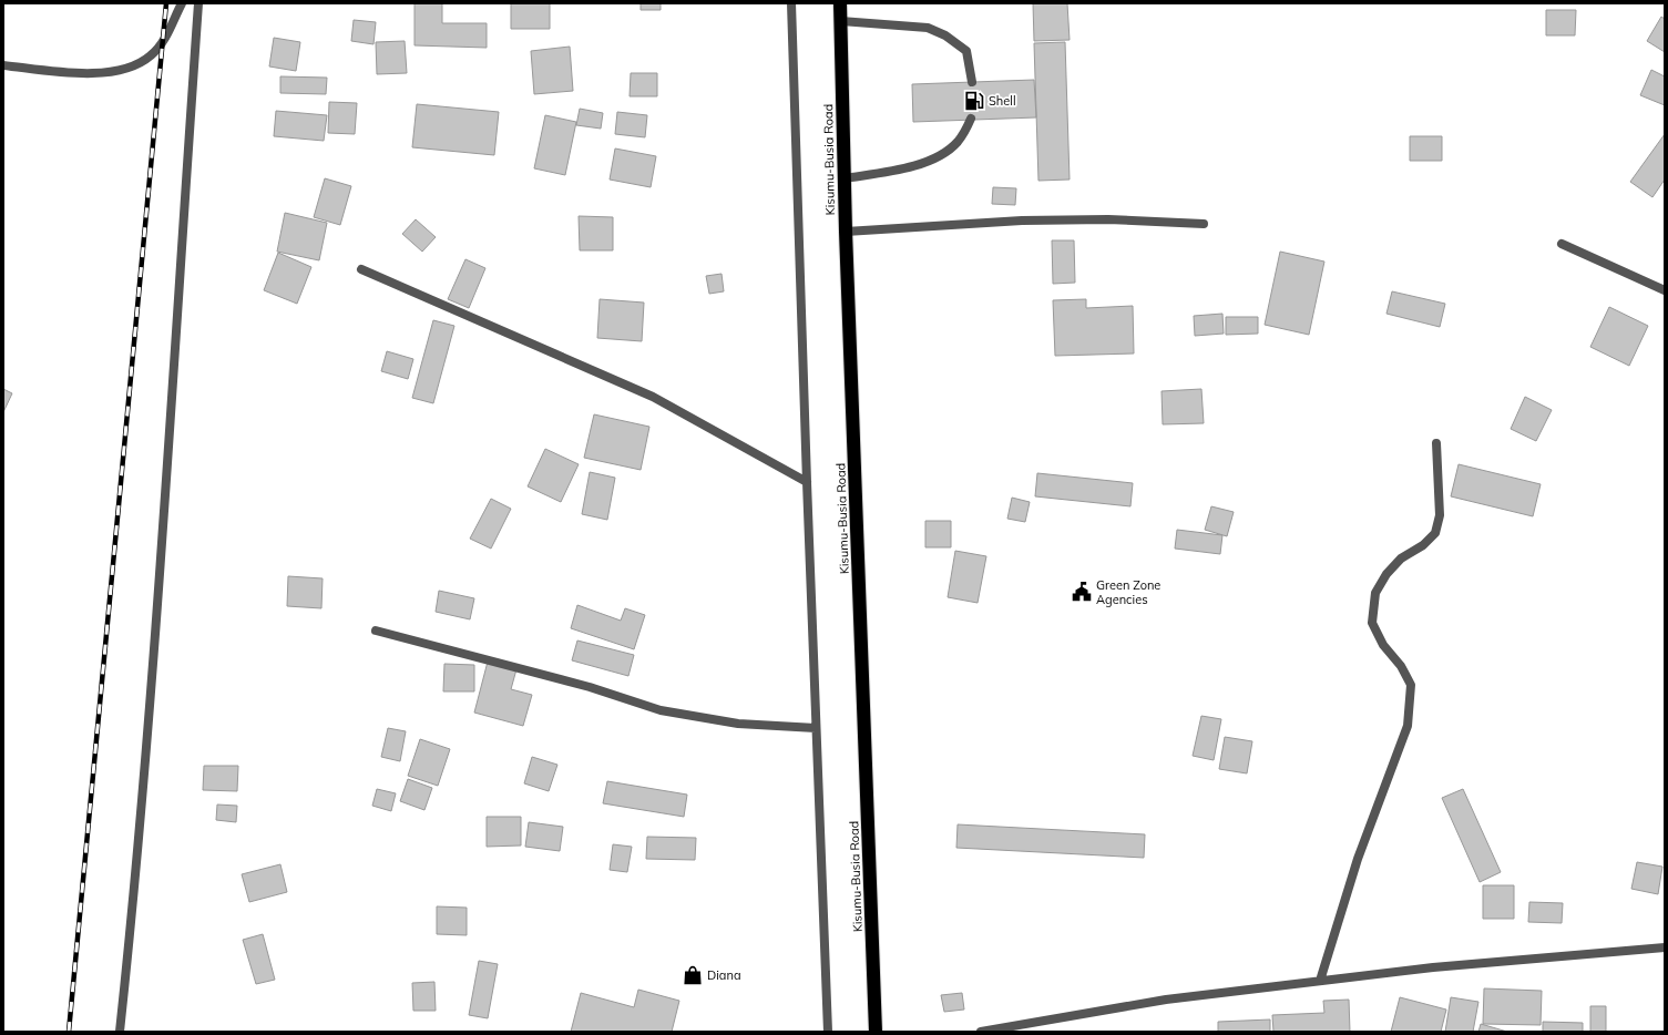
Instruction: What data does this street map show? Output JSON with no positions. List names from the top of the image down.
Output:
{
  "streets": {
    "highway": ["Kisumu-Busia Road"]
  },
  "places": {
    "fuel station": ["Shell"],
    "public building": ["Green Zone Agencies"],
    "shop": ["Diana"]
  }
}
